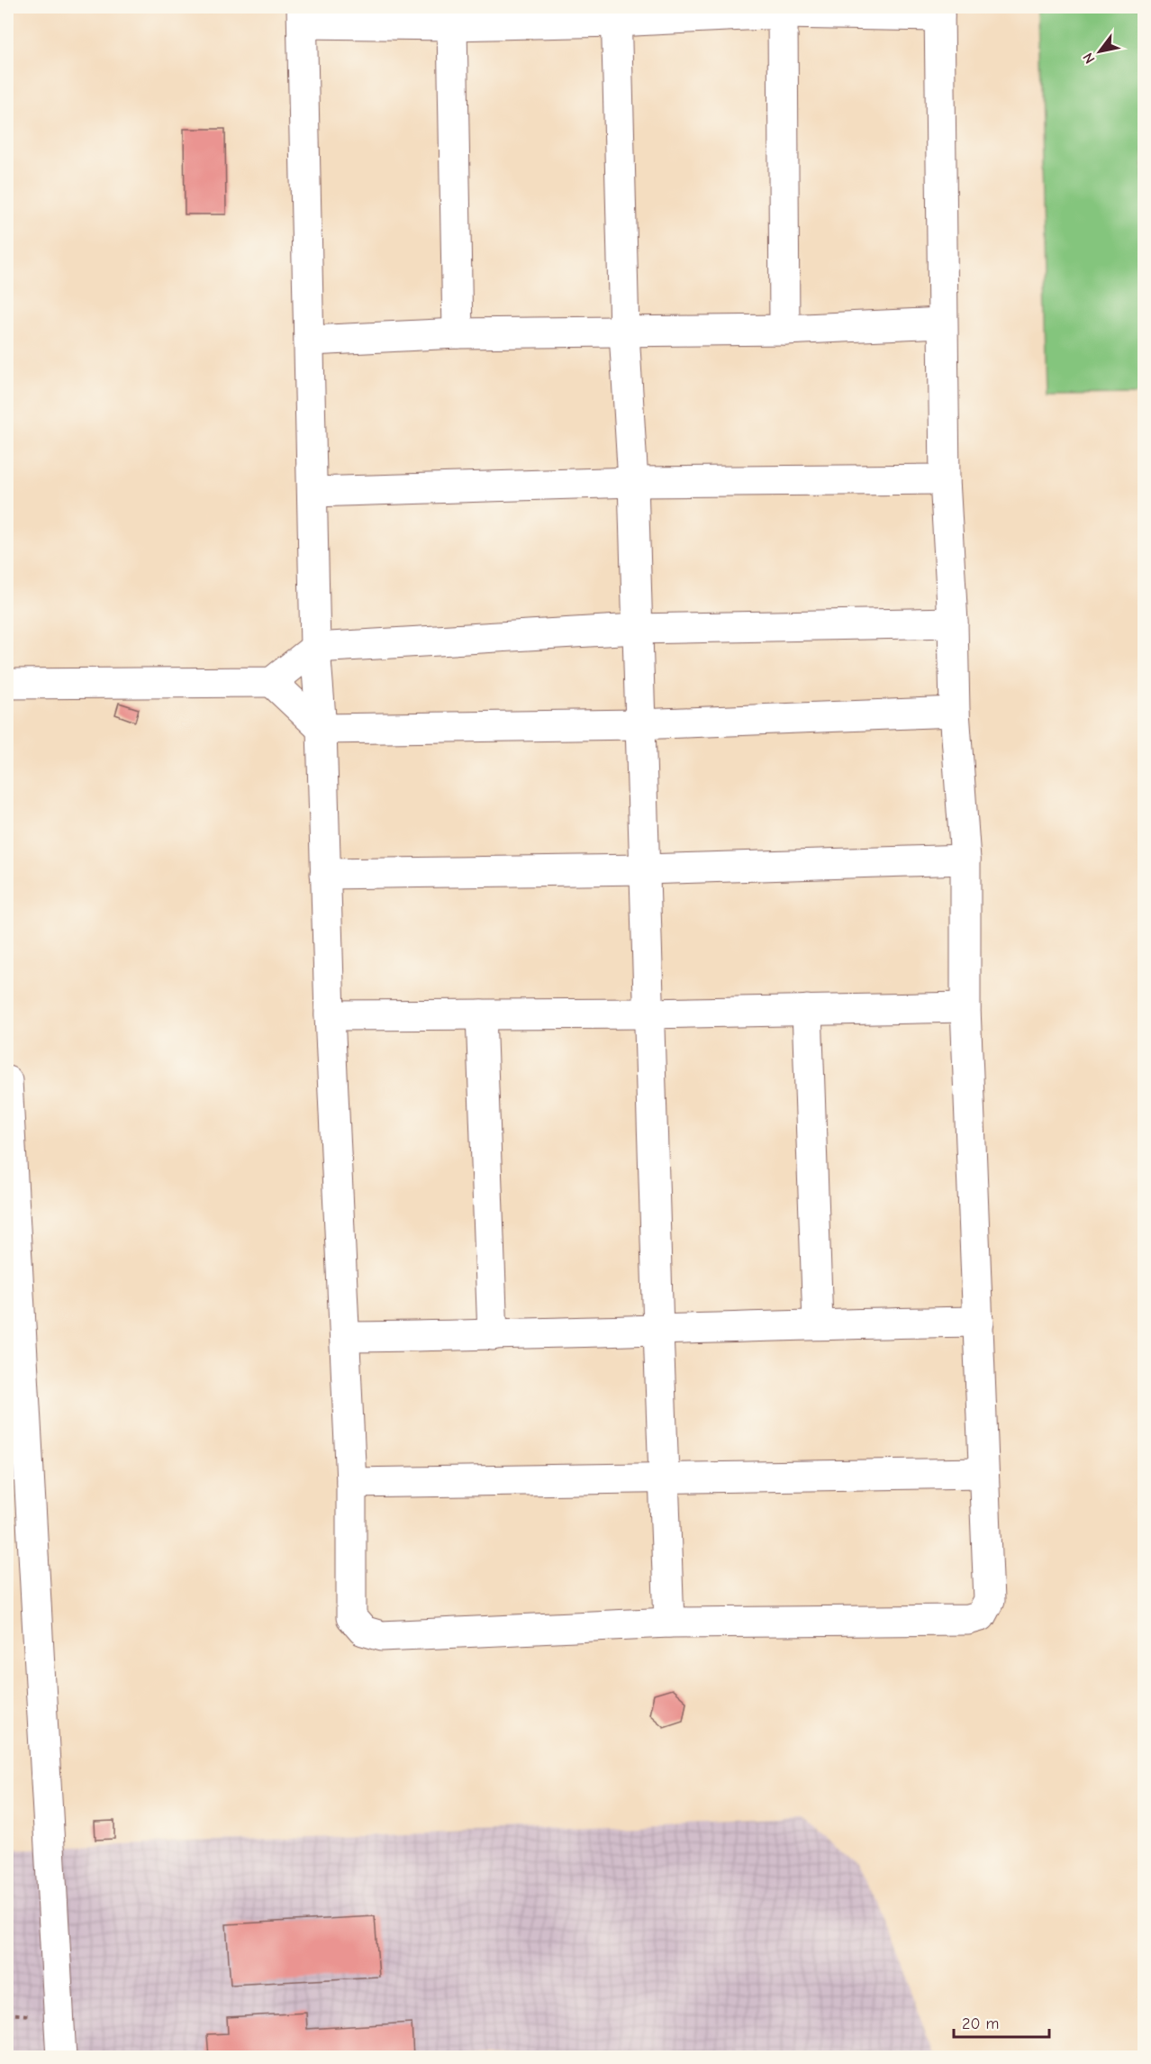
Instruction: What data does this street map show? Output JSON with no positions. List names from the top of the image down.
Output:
{
  "scale_bar": "20 m",
  "north": "bottom left"
}
